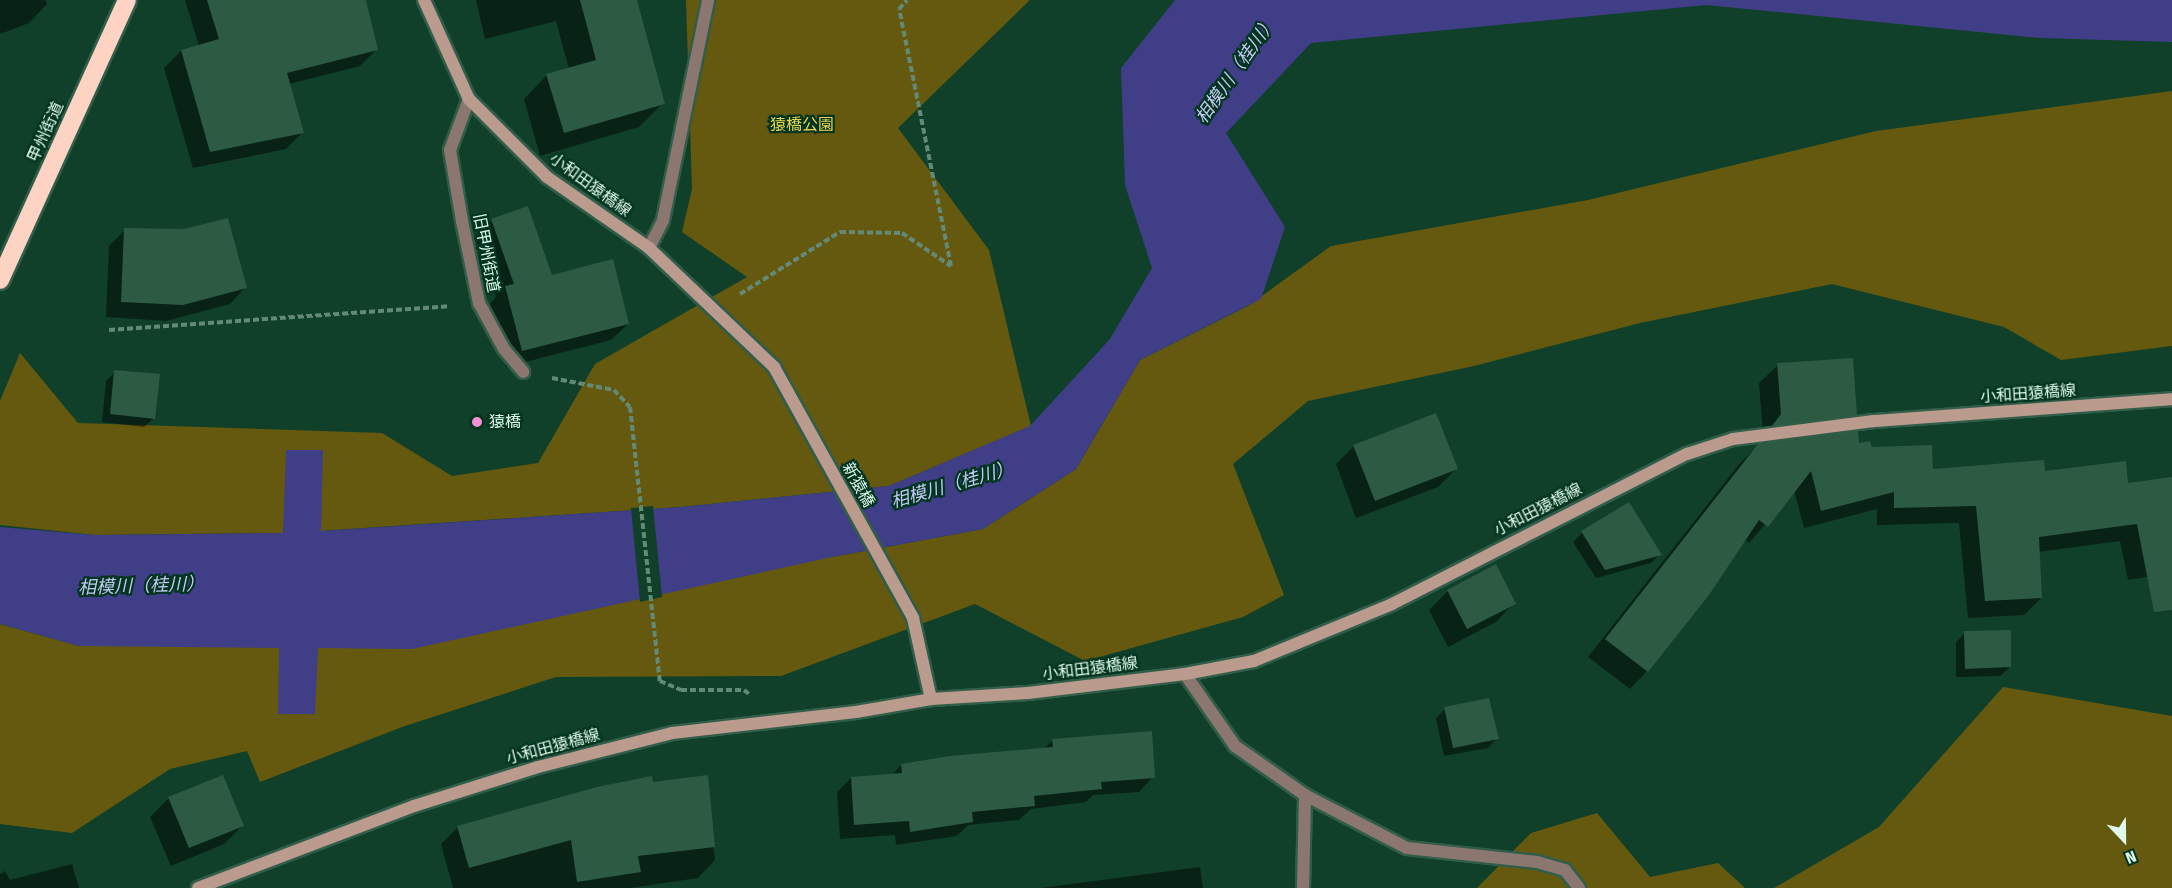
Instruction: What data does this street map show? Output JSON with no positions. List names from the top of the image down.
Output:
{
  "streets": {
    "highway": ["甲州街道"],
    "main road": ["小和田猿橋線", "新猿橋"],
    "street": ["旧甲州街道"]
  },
  "crossings": [
    ["小和田猿橋線", "旧甲州街道"],
    ["小和田猿橋線", "新猿橋"]
  ],
  "water": ["相模川（桂川）"],
  "parks": ["猿橋公園"],
  "places": ["猿橋"],
  "north": "bottom"
}
